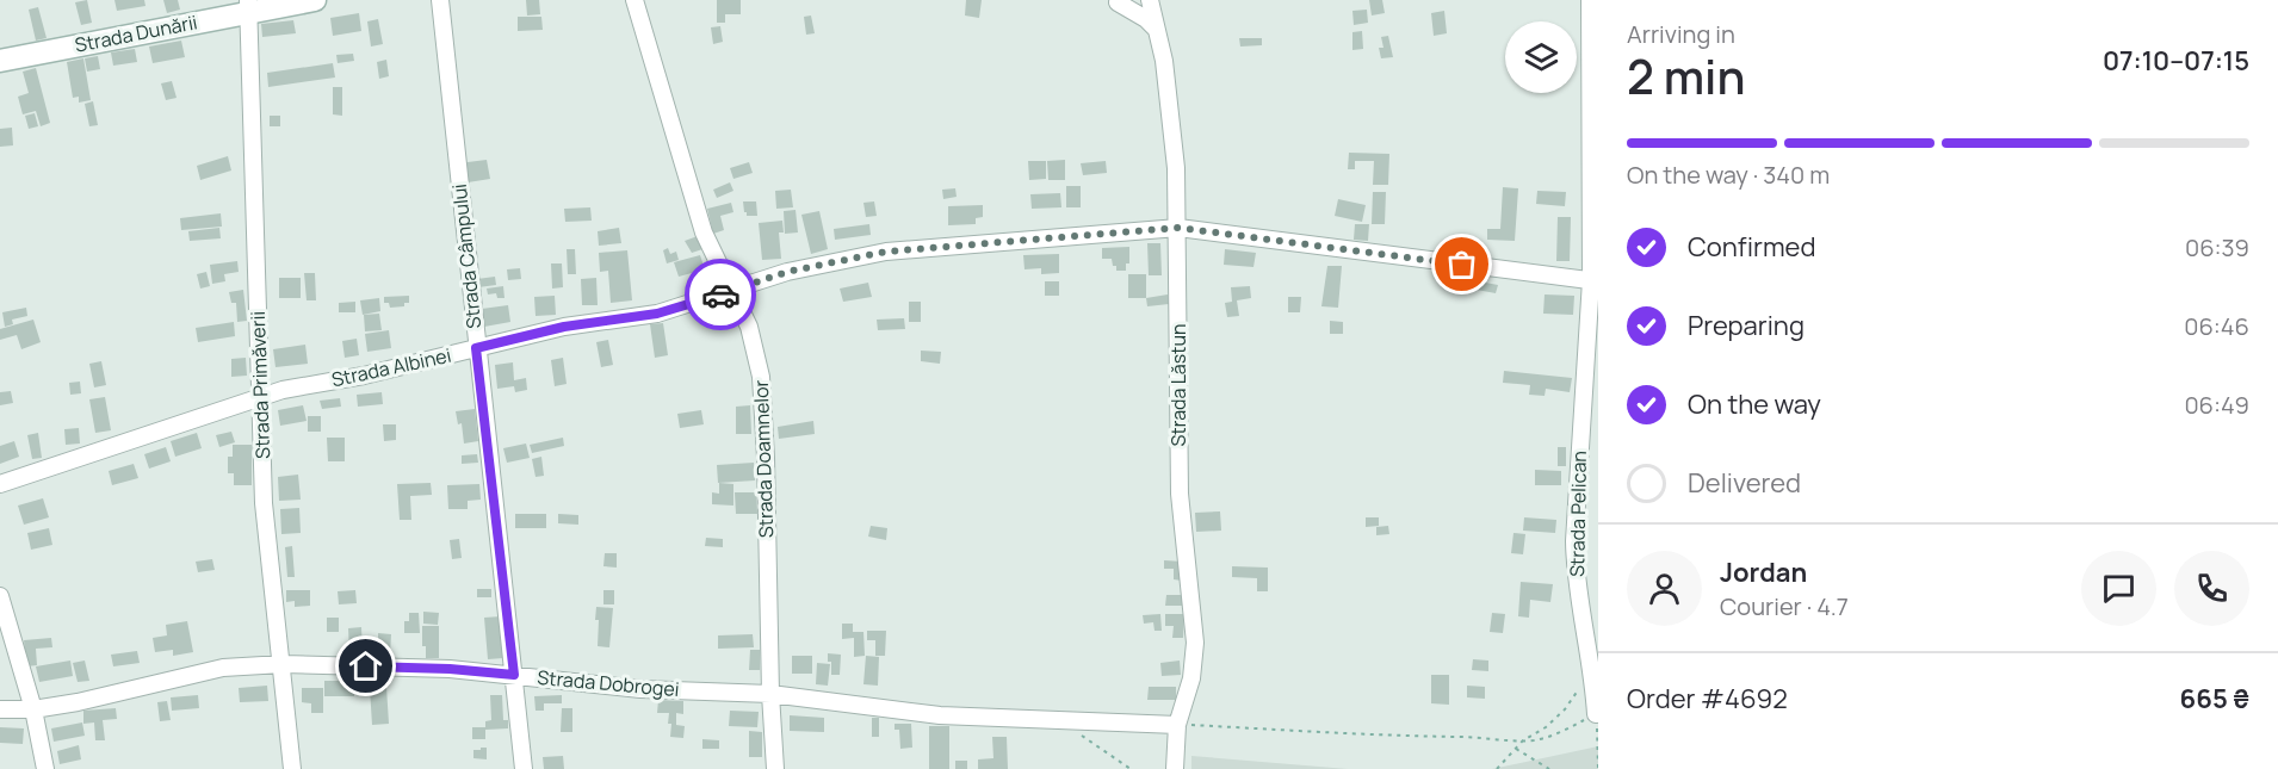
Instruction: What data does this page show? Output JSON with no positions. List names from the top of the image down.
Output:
{
  "streets": {
    "main road": ["Strada Dunării"],
    "street": [
      "Strada Câmpului",
      "Strada Albinei",
      "Strada Primăverii",
      "Strada Lăstun",
      "Strada Doamnelor",
      "Strada Pelican",
      "Strada Dobrogei"
    ]
  },
  "crossings": [
    ["Strada Dunării", "Strada Primăverii"],
    ["Strada Câmpului", "Strada Albinei"],
    ["Strada Câmpului", "Strada Dobrogei"],
    ["Strada Albinei", "Strada Primăverii"],
    ["Strada Albinei", "Strada Lăstun"],
    ["Strada Albinei", "Strada Doamnelor"],
    ["Strada Albinei", "Strada Pelican"],
    ["Strada Primăverii", "Strada Dobrogei"],
    ["Strada Lăstun", "Strada Dobrogei"],
    ["Strada Doamnelor", "Strada Dobrogei"]
  ],
  "page": {
    "heading": ["2 min", "Arriving in", "07:10–07:15"],
    "panel": [
      "Jordan",
      "Courier · 4.7",
      "Order #4692",
      "665 ₴"
    ],
    "bar": "On the way · 340 m",
    "list": [
      ["Confirmed", "06:39"],
      ["Preparing", "06:46"],
      ["On the way", "06:49"],
      "Delivered"
    ]
  }
}
